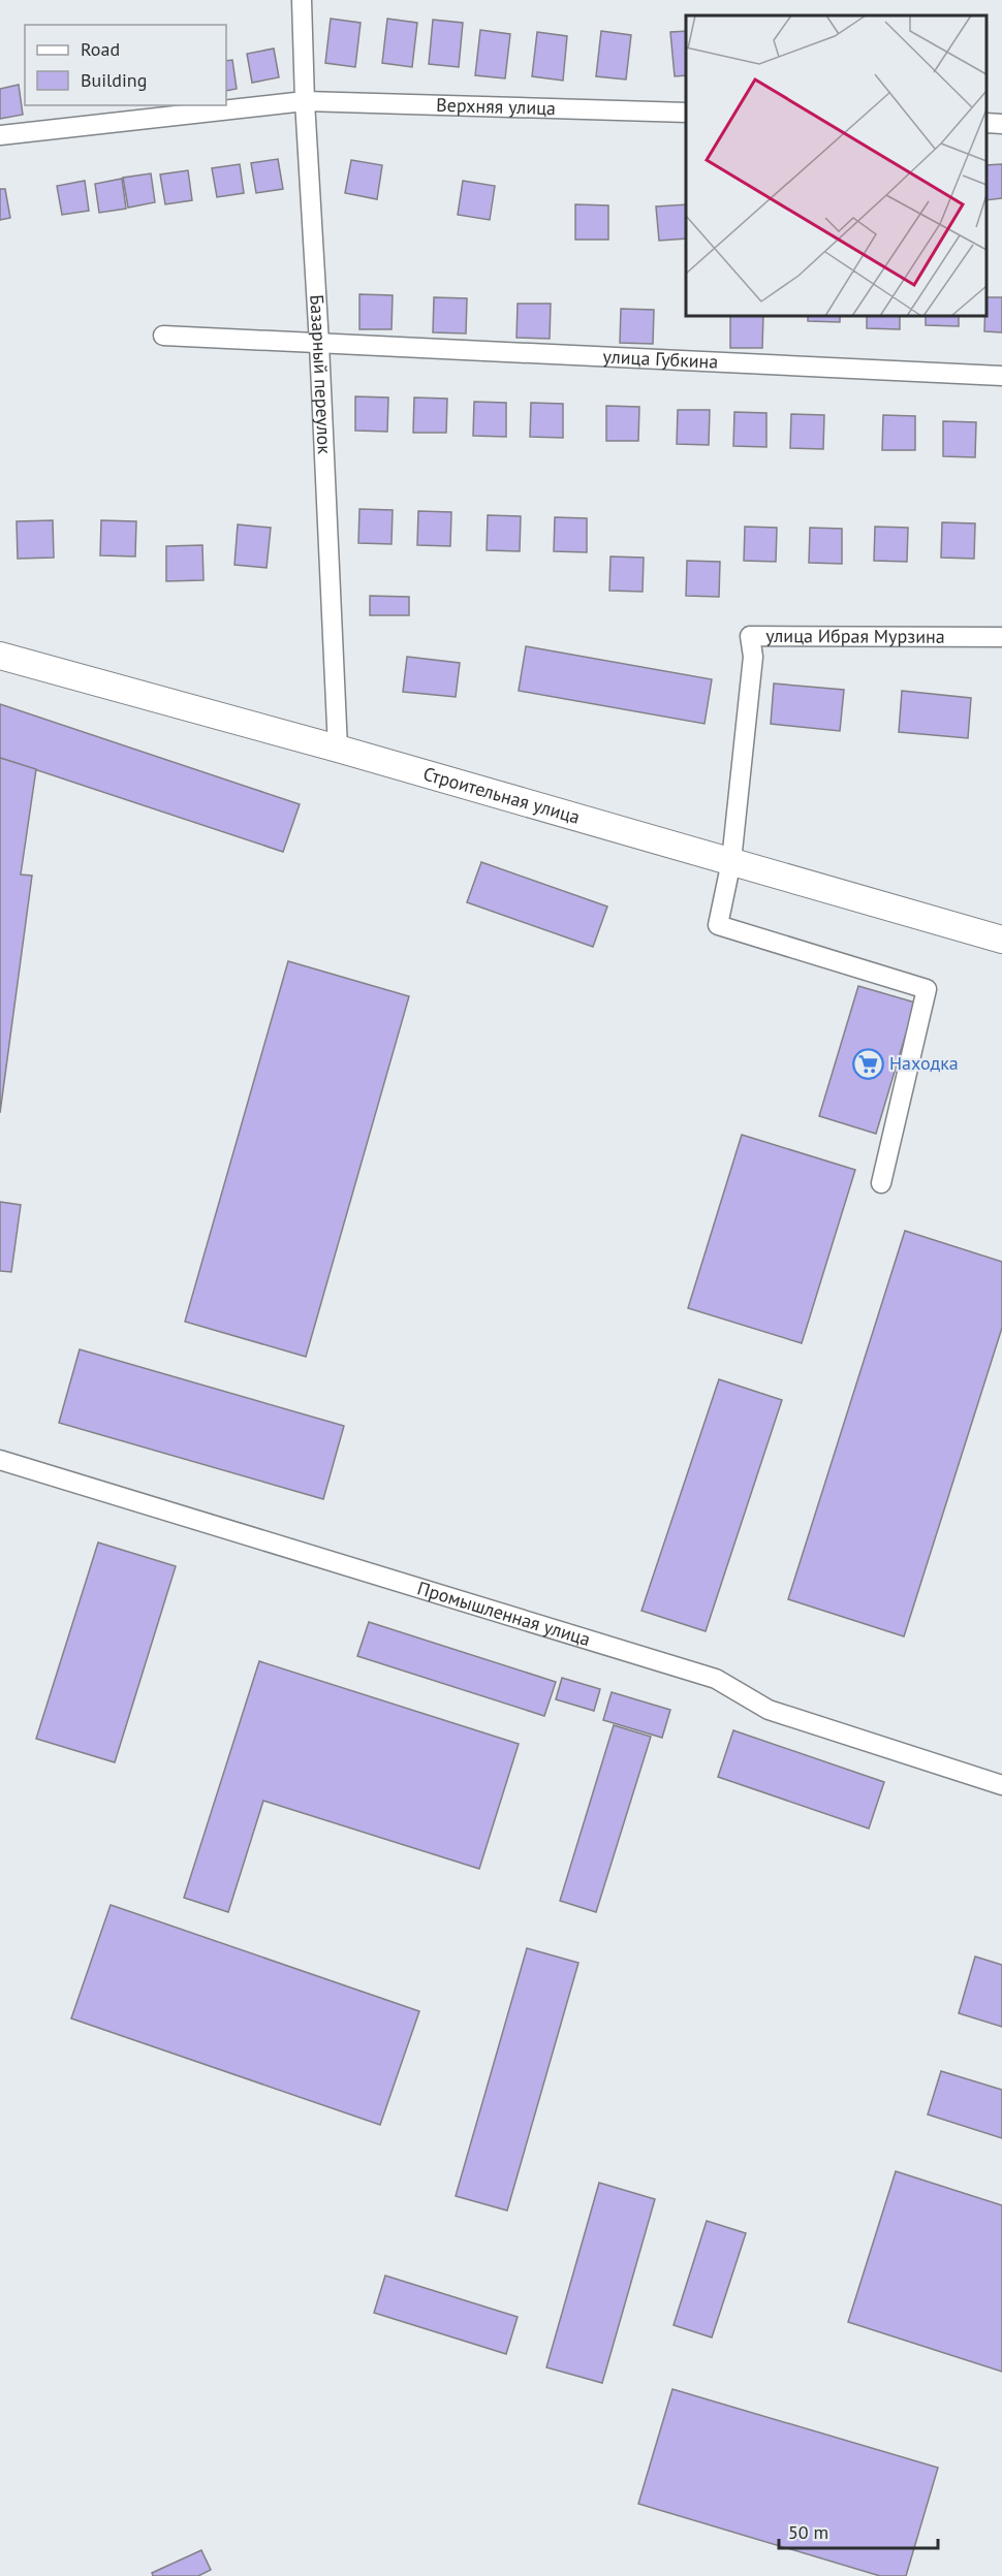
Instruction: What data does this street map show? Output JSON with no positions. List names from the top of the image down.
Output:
{
  "streets": {
    "main road": ["Строительная улица"],
    "street": [
      "Верхняя улица",
      "улица Губкина",
      "Базарный переулок",
      "улица Ибрая Мурзина",
      "Промышленная улица"
    ]
  },
  "crossings": [
    ["Верхняя улица", "Базарный переулок"],
    ["улица Губкина", "Базарный переулок"],
    ["Базарный переулок", "Строительная улица"],
    ["улица Ибрая Мурзина", "Строительная улица"]
  ],
  "places": {
    "supermarket": ["Находка"]
  },
  "legend": ["Road", "Building"],
  "scale_bar": "50 m"
}
